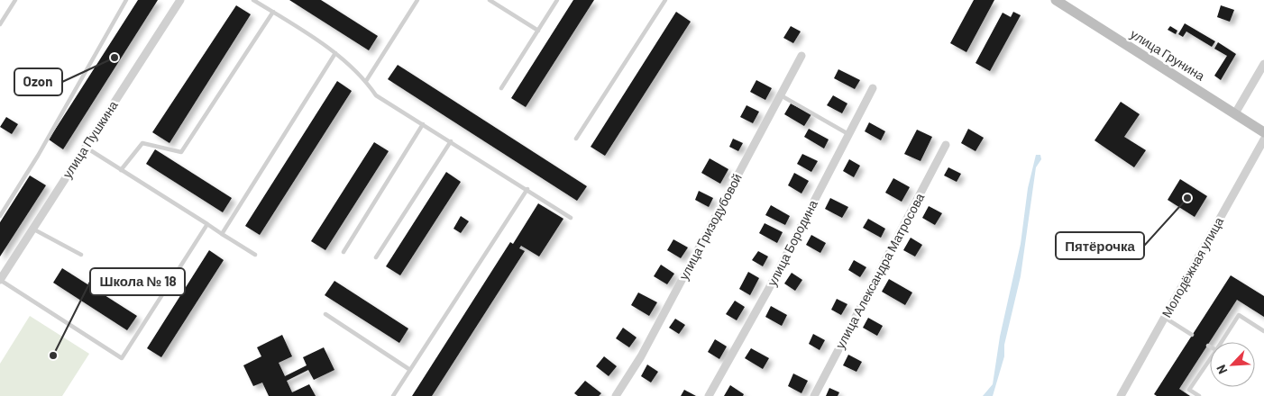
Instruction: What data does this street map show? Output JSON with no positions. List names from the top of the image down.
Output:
{
  "streets": {
    "street": [
      "улица Грунина",
      "улица Пушкина",
      "улица Гризодубовой",
      "улица Бородина",
      "Молодёжная улица",
      "улица Александра Матросова"
    ]
  },
  "places": ["Ozon", "Пятёрочка", "Школа № 18"],
  "north": "bottom left"
}
